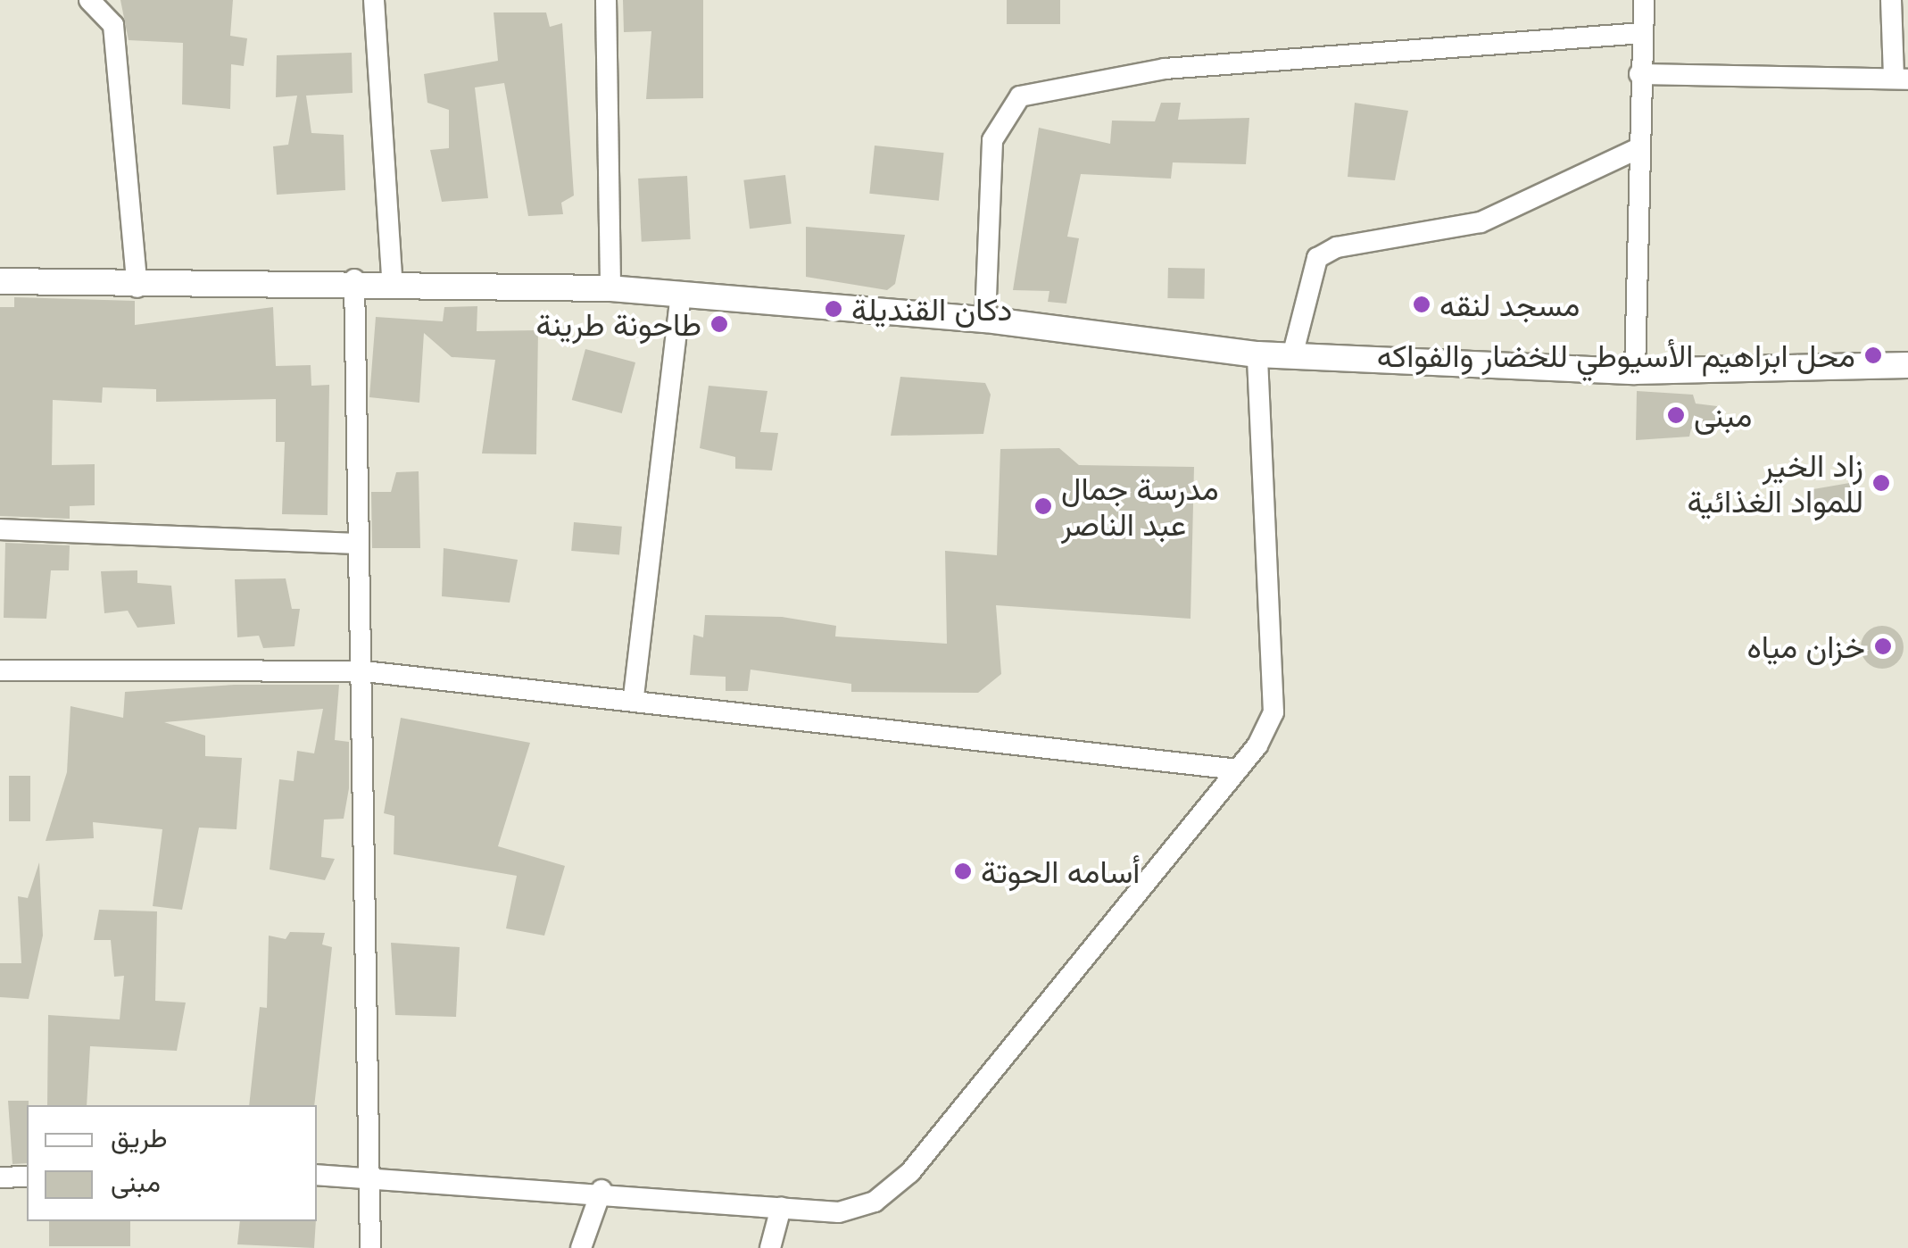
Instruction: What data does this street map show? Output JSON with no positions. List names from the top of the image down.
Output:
{
  "places": [
    "مسجد لنقه",
    "دكان القنديلة",
    "طاحونة طرينة",
    "محل ابراهيم الأسيوطي للخضار والفواكه",
    "مبنى",
    "زاد الخير للمواد الغذائية",
    "مدرسة جمال عبد الناصر",
    "خزان مياه",
    "أسامه الحوتة"
  ],
  "legend": ["طريق", "مبنى"]
}
